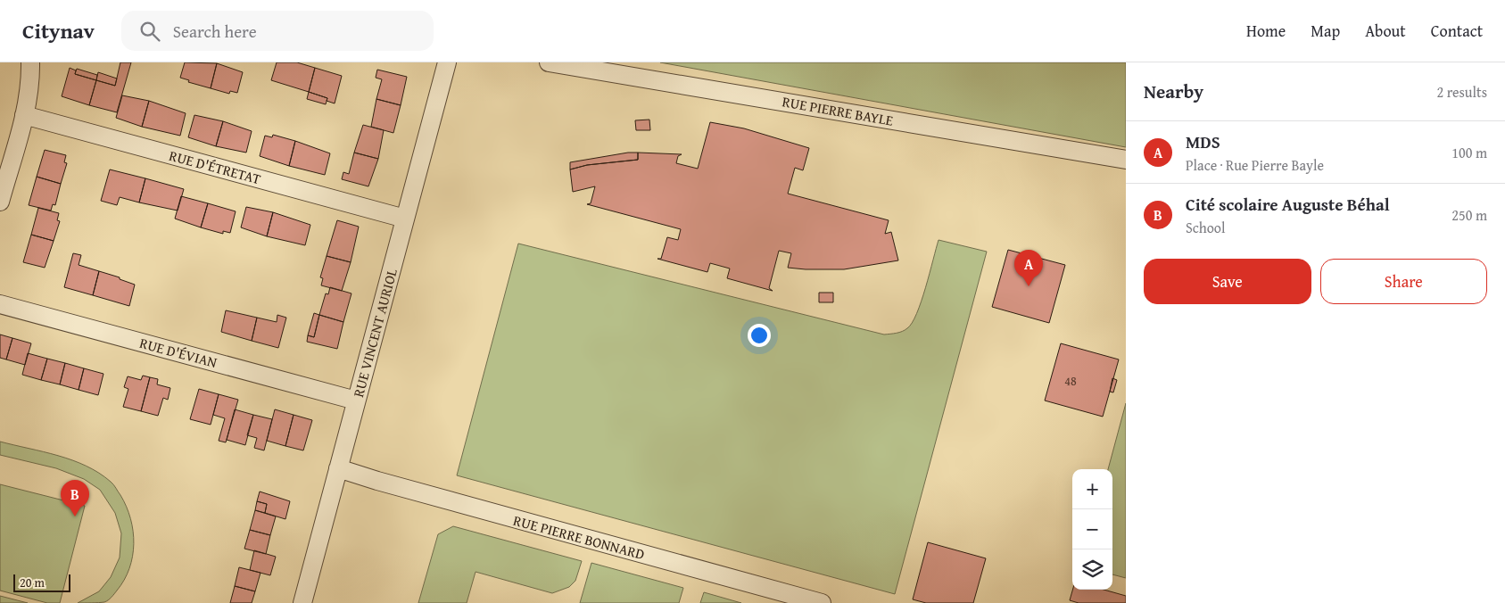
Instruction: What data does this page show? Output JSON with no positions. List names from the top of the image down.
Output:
{
  "streets": {
    "street": [
      "RUE PIERRE BAYLE",
      "RUE D'ÉTRETAT",
      "RUE VINCENT AURIOL",
      "RUE D'ÉVIAN",
      "RUE PIERRE BONNARD"
    ]
  },
  "crossings": [
    ["RUE D'ÉTRETAT", "RUE VINCENT AURIOL"],
    ["RUE VINCENT AURIOL", "RUE D'ÉVIAN"],
    ["RUE VINCENT AURIOL", "RUE PIERRE BONNARD"]
  ],
  "house_numbers": ["48"],
  "scale_bar": "20 m",
  "page": {
    "header": "Citynav",
    "search": "Search here",
    "nav": [
      "Home",
      "Map",
      "About",
      "Contact"
    ],
    "heading": ["Nearby", "2 results"],
    "list": [
      {
        "mark": "A",
        "name": "MDS",
        "note": "Place · Rue Pierre Bayle",
        "value": "100 m"
      },
      {
        "mark": "B",
        "name": "Cité scolaire Auguste Béhal",
        "note": "School",
        "value": "250 m"
      }
    ],
    "buttons": ["Save", "Share"],
    "pins": ["A", "B"],
    "map_buttons": ["+", "−"],
    "scale": "20 m"
  }
}
